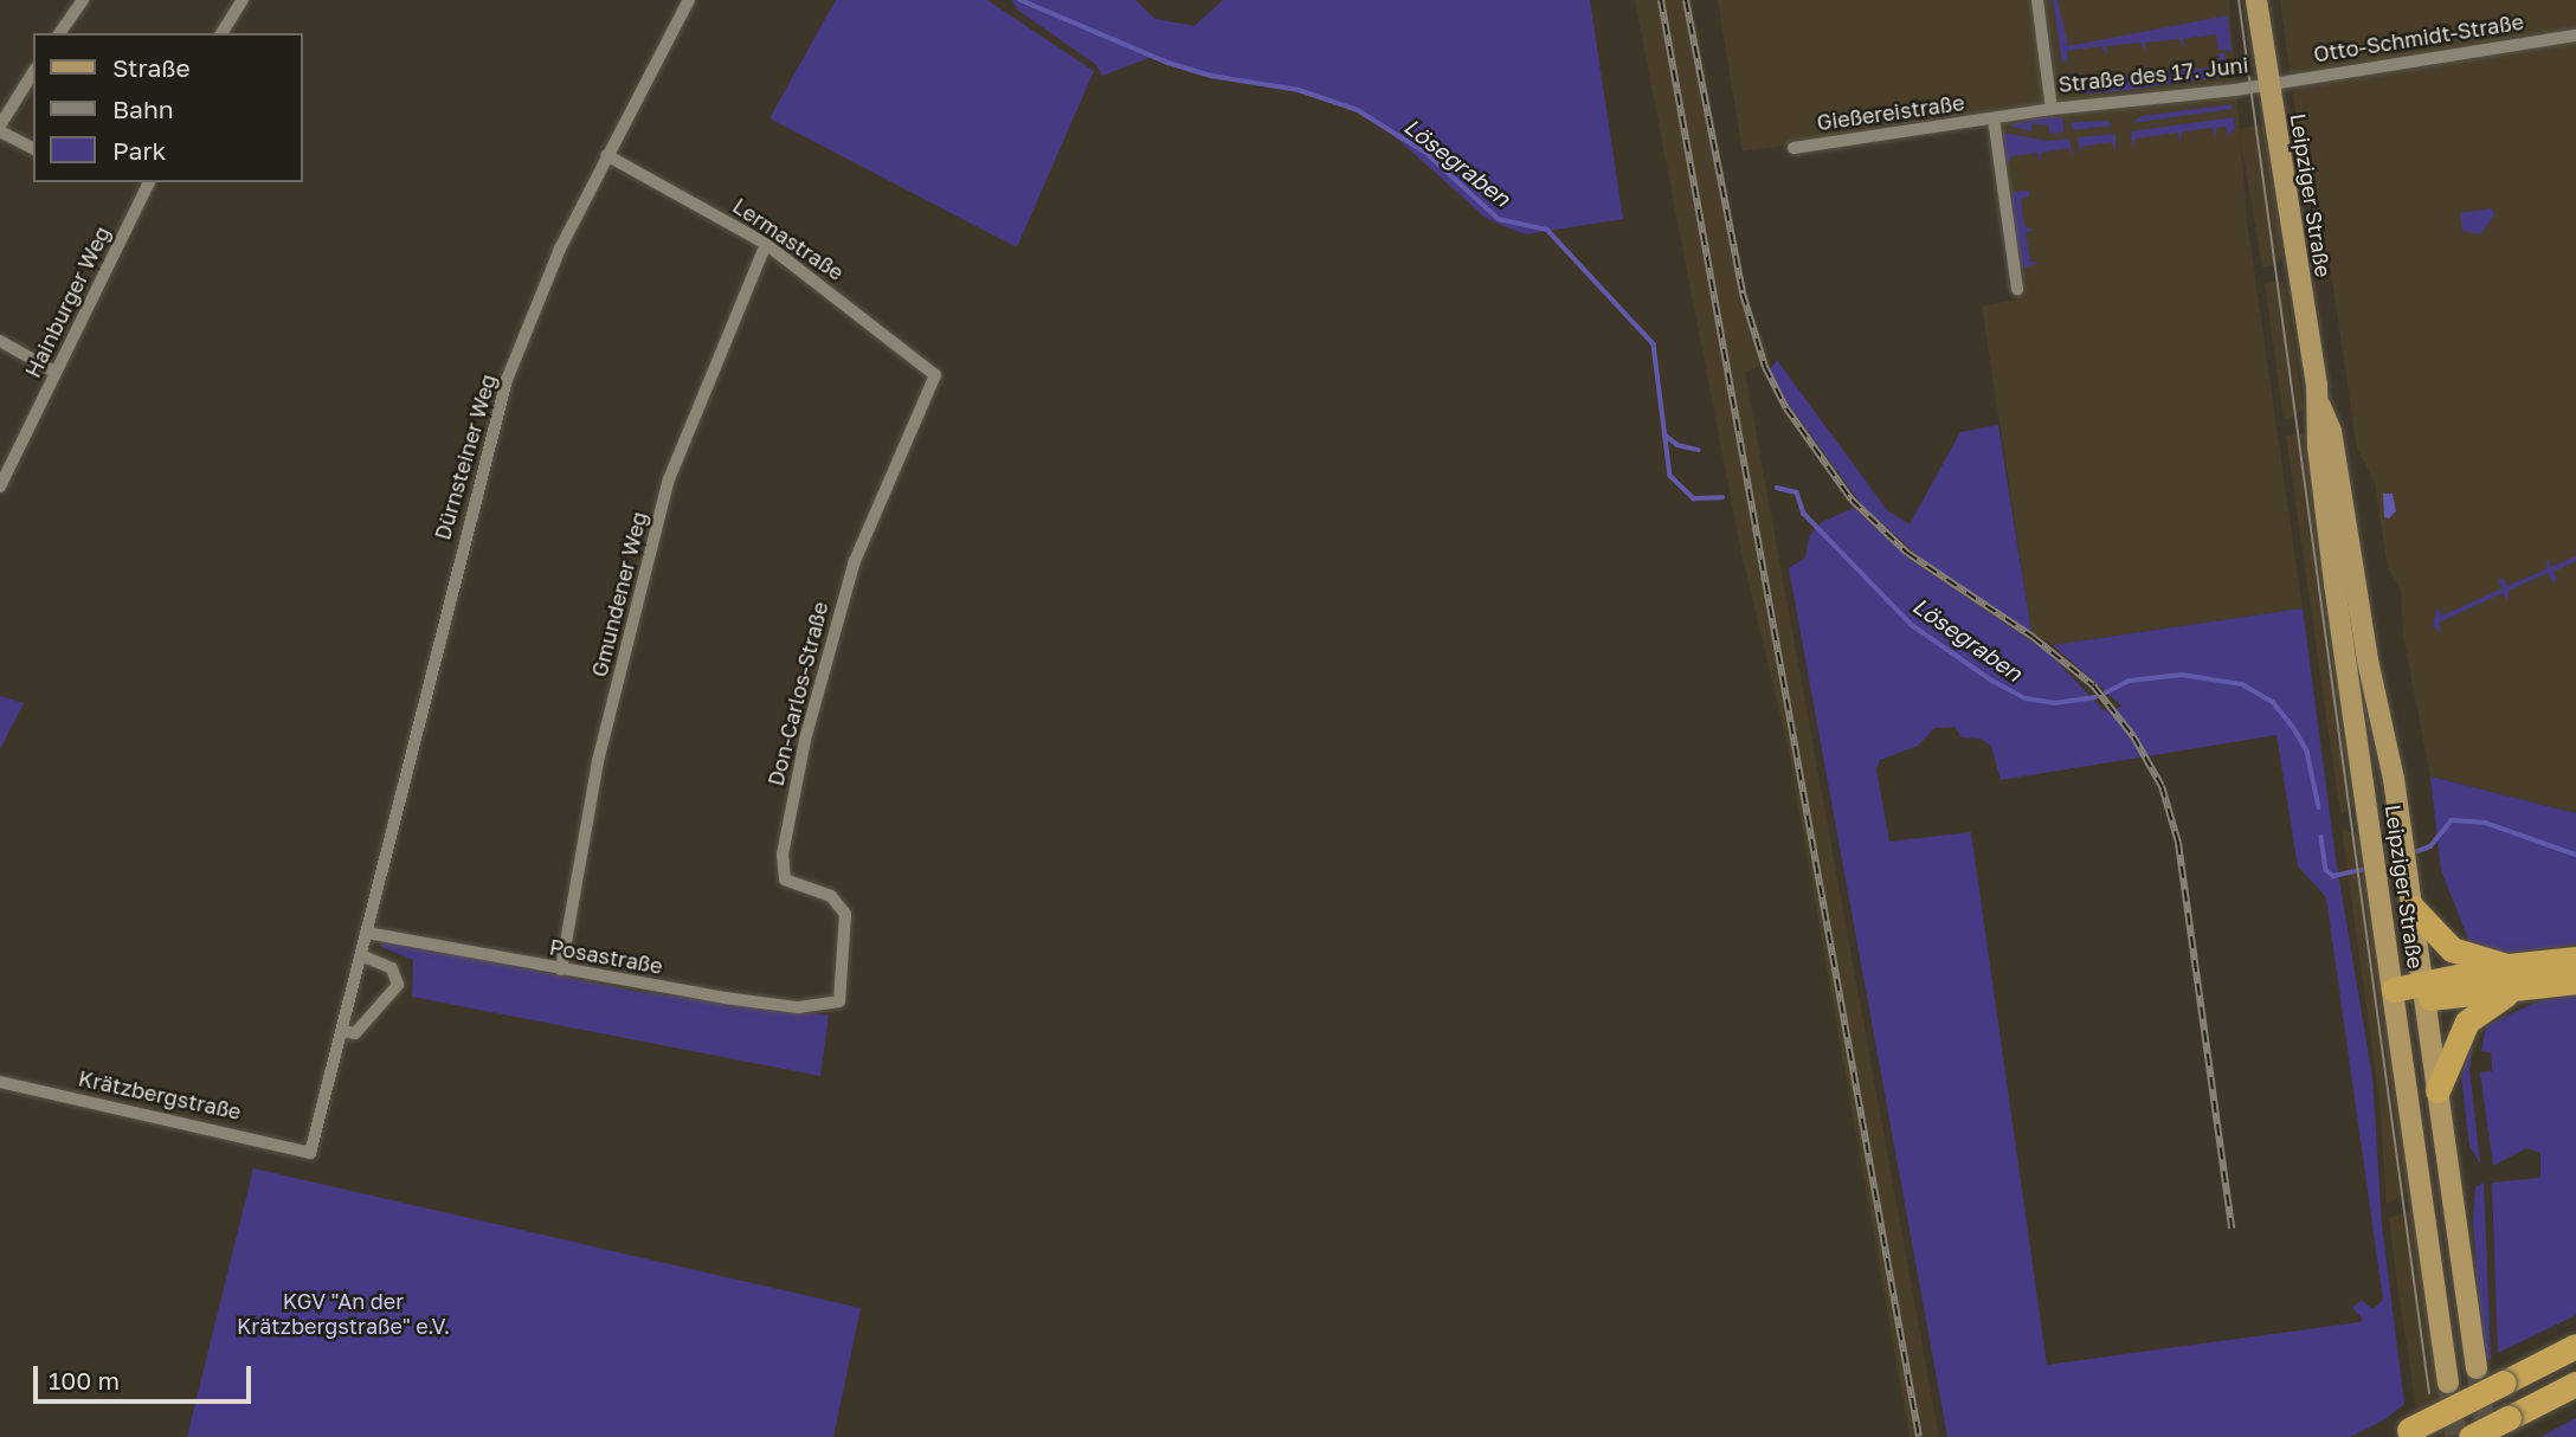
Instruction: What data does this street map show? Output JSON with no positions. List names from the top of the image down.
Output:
{
  "streets": {
    "main road": ["Leipziger Straße"],
    "street": [
      "Otto-Schmidt-Straße",
      "Straße des 17. Juni",
      "Gießereistraße",
      "Lermastraße",
      "Hainburger Weg",
      "Dürnsteiner Weg",
      "Gmundener Weg",
      "Don-Carlos-Straße",
      "Posastraße",
      "Krätzbergstraße"
    ]
  },
  "crossings": [
    ["Otto-Schmidt-Straße", "Straße des 17. Juni"],
    ["Otto-Schmidt-Straße", "Leipziger Straße"],
    ["Straße des 17. Juni", "Gießereistraße"],
    ["Straße des 17. Juni", "Leipziger Straße"],
    ["Lermastraße", "Dürnsteiner Weg"],
    ["Lermastraße", "Gmundener Weg"],
    ["Lermastraße", "Don-Carlos-Straße"],
    ["Dürnsteiner Weg", "Posastraße"],
    ["Dürnsteiner Weg", "Krätzbergstraße"],
    ["Gmundener Weg", "Posastraße"],
    ["Don-Carlos-Straße", "Posastraße"]
  ],
  "water": ["Lösegraben"],
  "parks": ["KGV \"An der Krätzbergstraße\" e.V."],
  "legend": ["Straße", "Bahn", "Park"],
  "scale_bar": "100 m"
}
